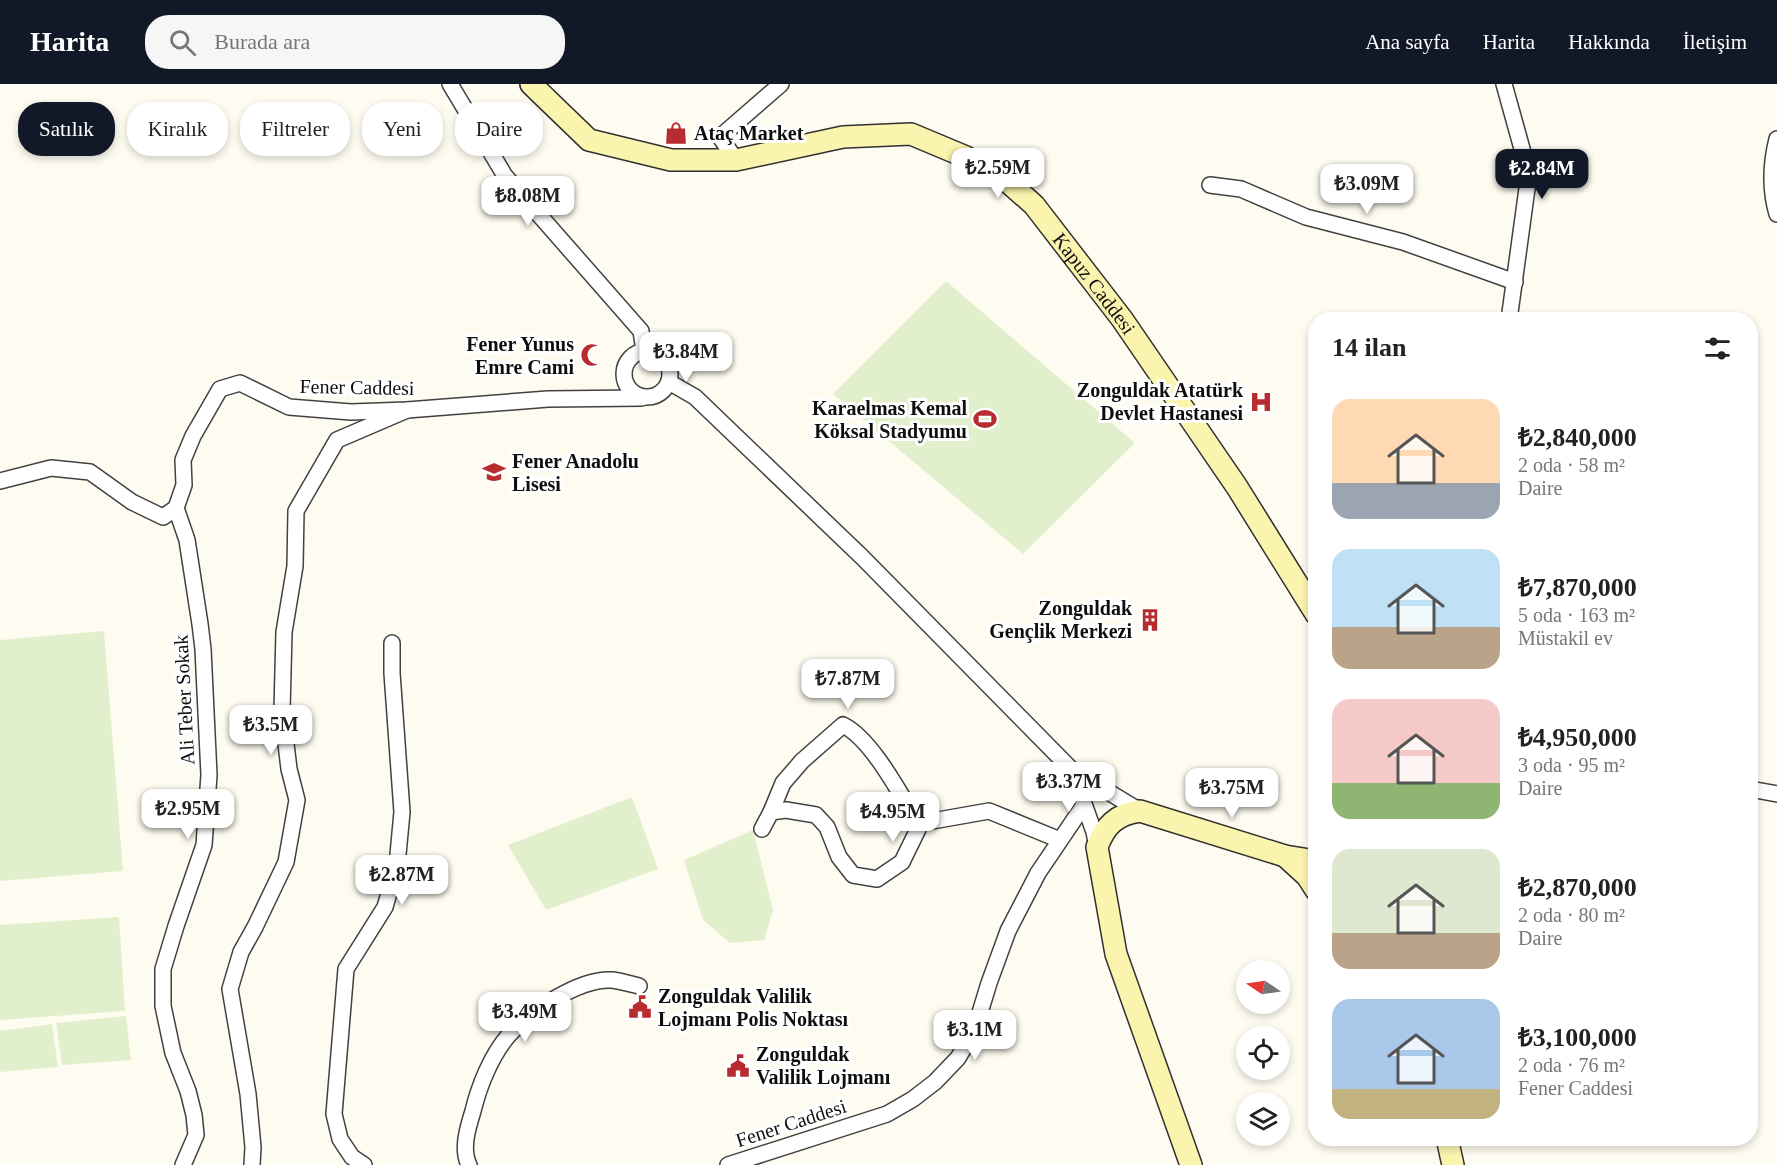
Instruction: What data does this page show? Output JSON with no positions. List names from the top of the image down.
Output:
{
  "streets": {
    "main road": ["Kapuz Caddesi"],
    "street": ["Fener Caddesi", "Ali Teber Sokak"]
  },
  "crossings": [
    ["Fener Caddesi", "Ali Teber Sokak"]
  ],
  "places": {
    "shop": ["Ataç Market"],
    "mosque": ["Fener Yunus Emre Cami"],
    "hospital": ["Zonguldak Atatürk Devlet Hastanesi"],
    "sports": ["Karaelmas Kemal Köksal Stadyumu"],
    "school or university": ["Fener Anadolu Lisesi"],
    "building": ["Zonguldak Gençlik Merkezi"],
    "public building": ["Zonguldak Valilik Lojmanı Polis Noktası", "Zonguldak Valilik Lojmanı"]
  },
  "north": "left",
  "page": {
    "header": "Harita",
    "search": "Burada ara",
    "nav": [
      "Ana sayfa",
      "Harita",
      "Hakkında",
      "İletişim"
    ],
    "chip": [
      "Satılık",
      "Kiralık",
      "Filtreler",
      "Yeni",
      "Daire"
    ],
    "price": [
      "₺2.59M",
      "₺2.84M",
      "₺3.09M",
      "₺8.08M",
      "₺3.84M",
      "₺7.87M",
      "₺3.5M",
      "₺3.37M",
      "₺3.75M",
      "₺2.95M",
      "₺4.95M",
      "₺2.87M",
      "₺3.49M",
      "₺3.1M"
    ],
    "heading": "14 ilan",
    "list": [
      {
        "name": "₺2,840,000",
        "note": "2 oda · 58 m² · Daire"
      },
      {
        "name": "₺7,870,000",
        "note": "5 oda · 163 m² · Müstakil ev"
      },
      {
        "name": "₺4,950,000",
        "note": "3 oda · 95 m² · Daire"
      },
      {
        "name": "₺2,870,000",
        "note": "2 oda · 80 m² · Daire"
      },
      {
        "name": "₺3,100,000",
        "note": "2 oda · 76 m² · Fener Caddesi"
      }
    ]
  }
}
